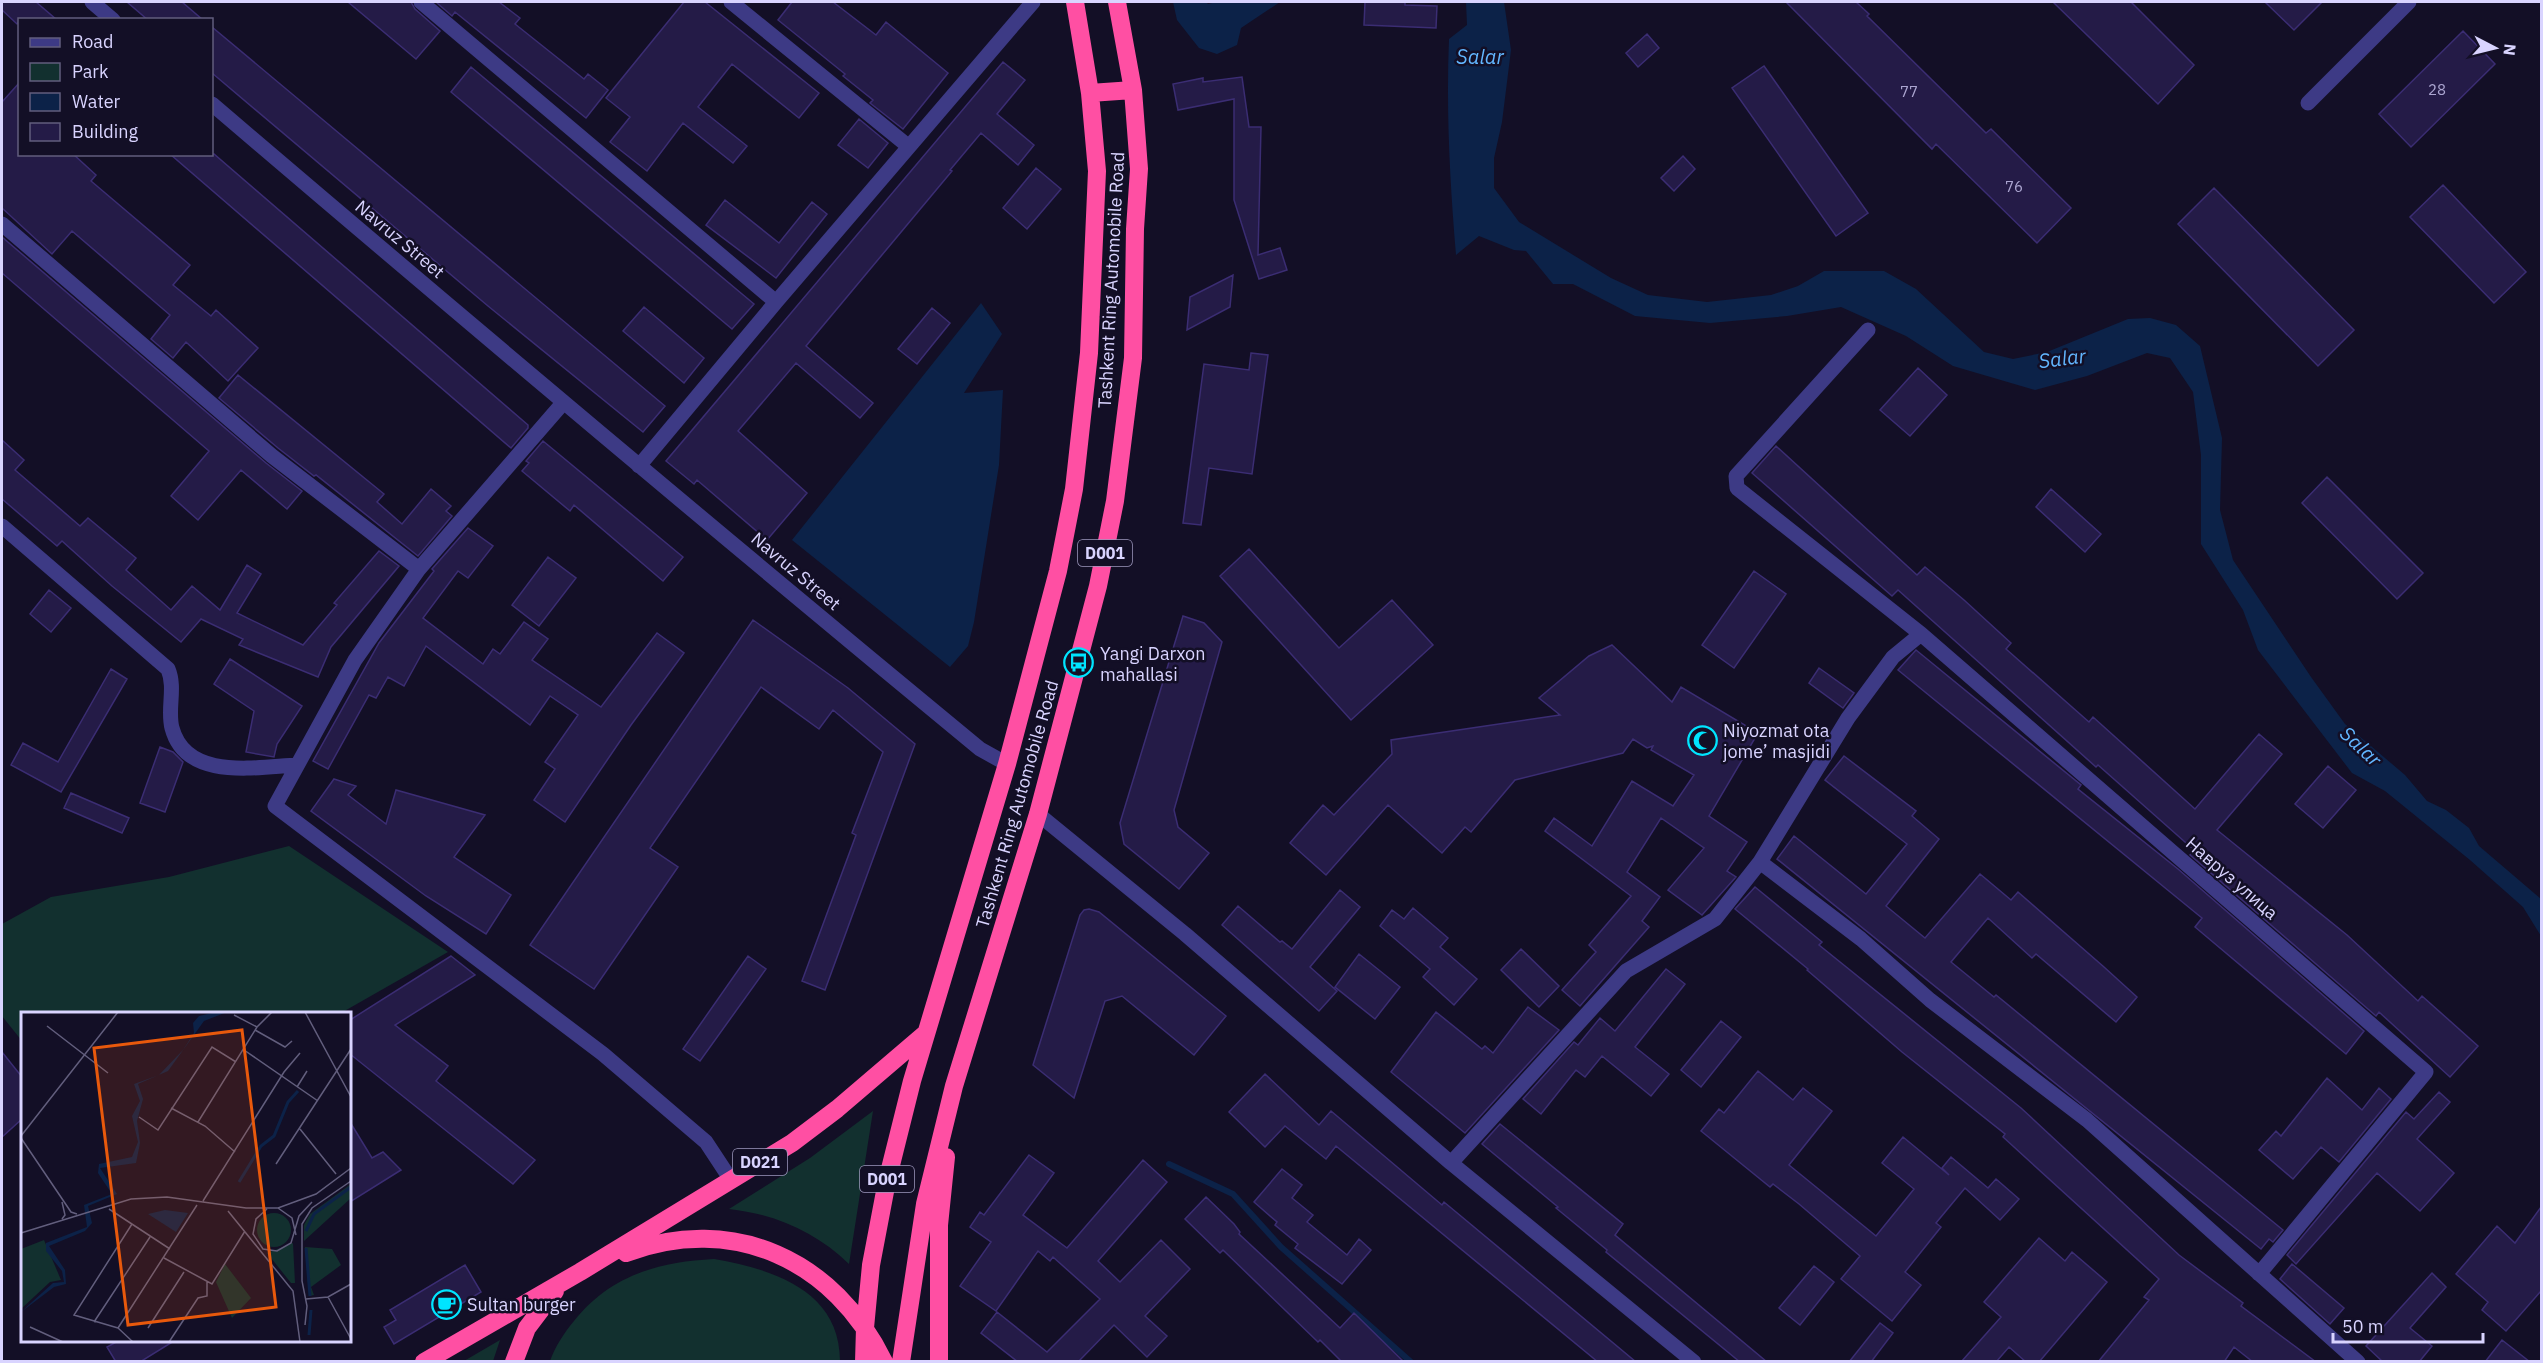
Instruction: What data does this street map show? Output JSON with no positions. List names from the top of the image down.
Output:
{
  "streets": {
    "highway": ["Tashkent Ring Automobile Road", "D001", "D021"],
    "street": ["Navruz Street", "Навруз улица"]
  },
  "crossings": [
    ["Navruz Street", "Tashkent Ring Automobile Road"],
    ["Tashkent Ring Automobile Road", "D021"]
  ],
  "water": ["Salar"],
  "places": {
    "bus stop": ["Yangi Darxon mahallasi"],
    "mosque": ["Niyozmat ota jome’ masjidi"],
    "cafe": ["Sultan burger"]
  },
  "house_numbers": ["28", "77", "76"],
  "legend": [
    "Road",
    "Park",
    "Water",
    "Building"
  ],
  "scale_bar": "50 m",
  "north": "right"
}
